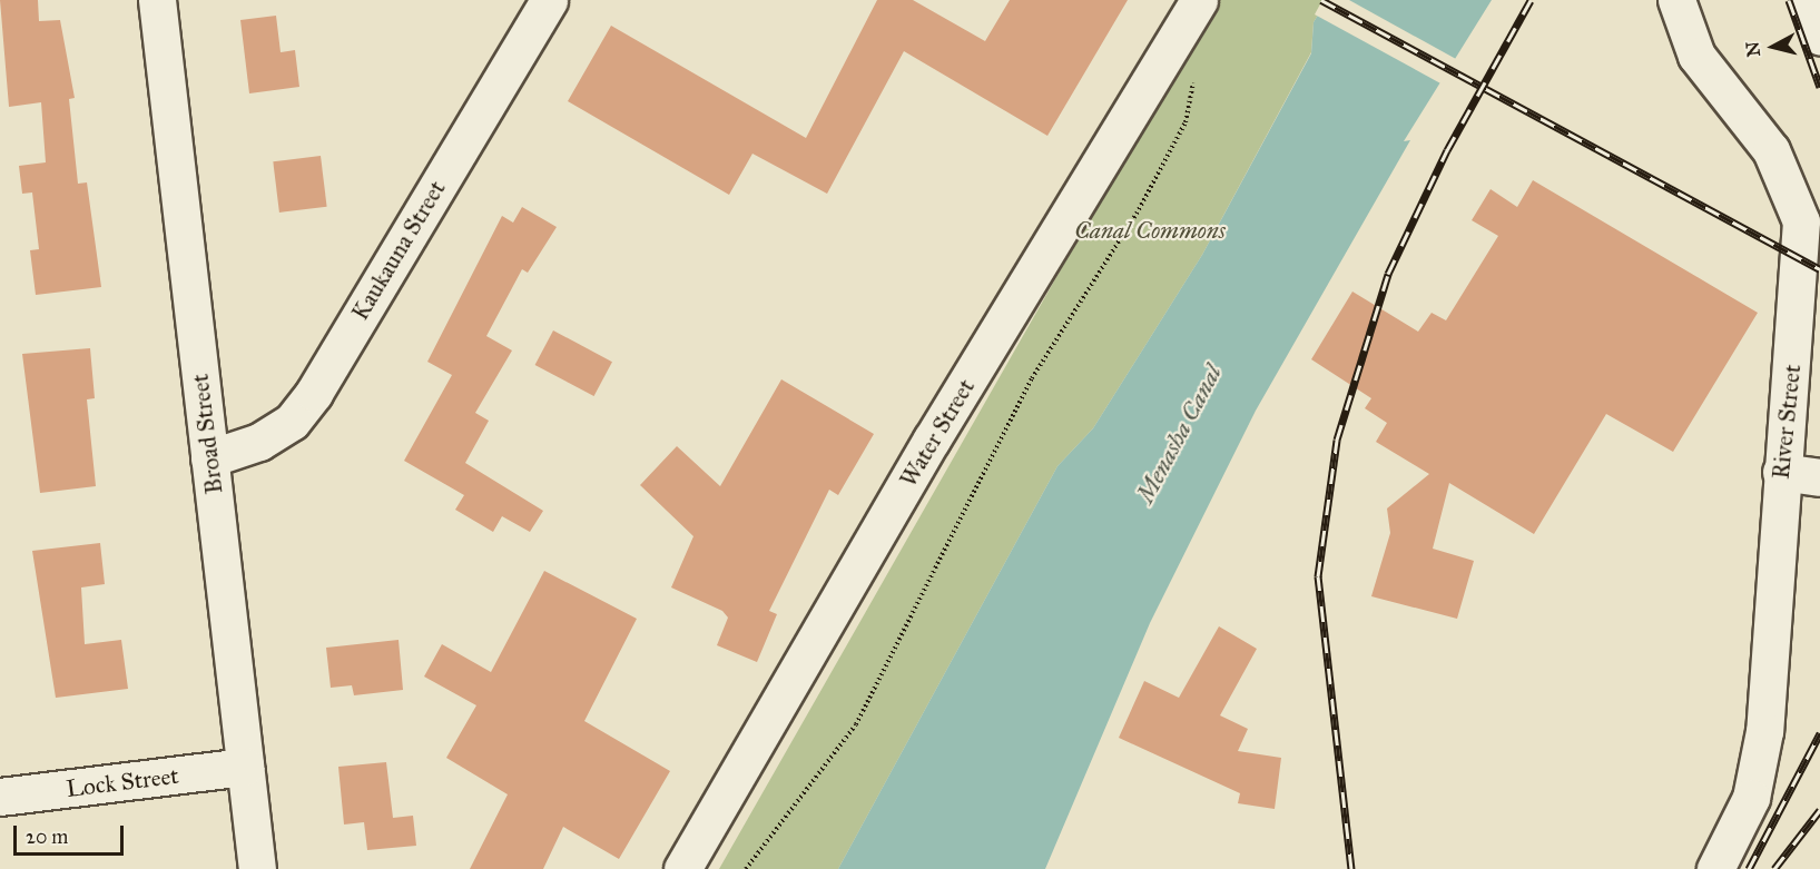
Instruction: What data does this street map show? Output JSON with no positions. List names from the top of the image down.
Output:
{
  "streets": {
    "street": [
      "Kaukauna Street",
      "River Street",
      "Water Street",
      "Broad Street",
      "Lock Street"
    ]
  },
  "crossings": [
    ["Kaukauna Street", "Broad Street"],
    ["Broad Street", "Lock Street"]
  ],
  "water": ["Menasha Canal"],
  "parks": ["Canal Commons"],
  "scale_bar": "20 m",
  "north": "left"
}
